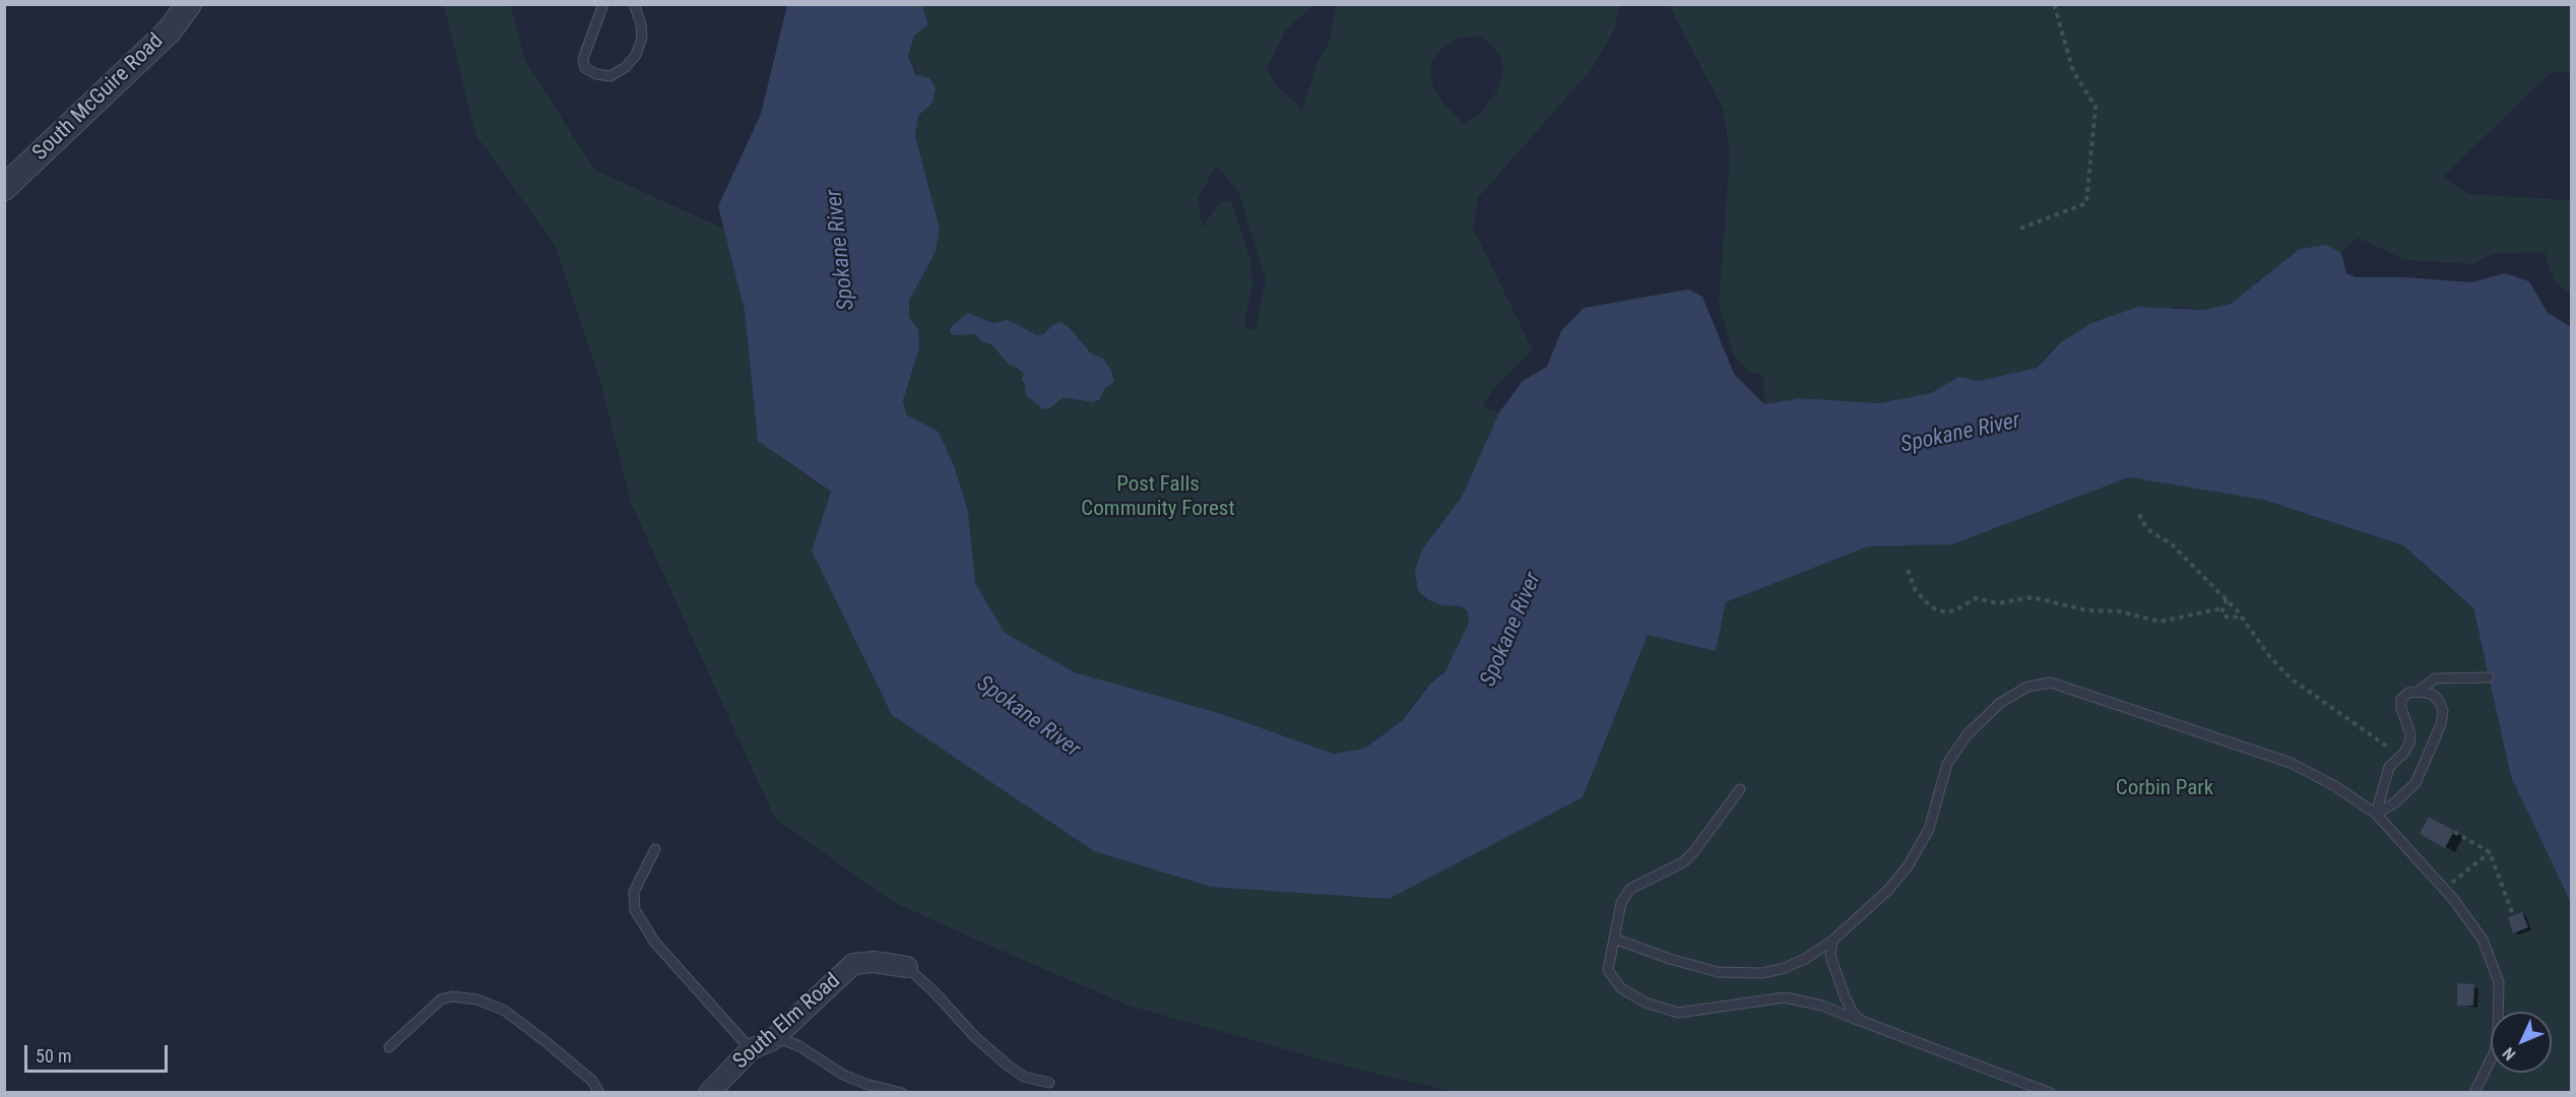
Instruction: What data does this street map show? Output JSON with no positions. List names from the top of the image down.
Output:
{
  "streets": {
    "street": ["South McGuire Road", "South Elm Road"]
  },
  "water": ["Spokane River"],
  "parks": ["Post Falls Community Forest", "Corbin Park"],
  "scale_bar": "50 m",
  "north": "bottom left"
}
